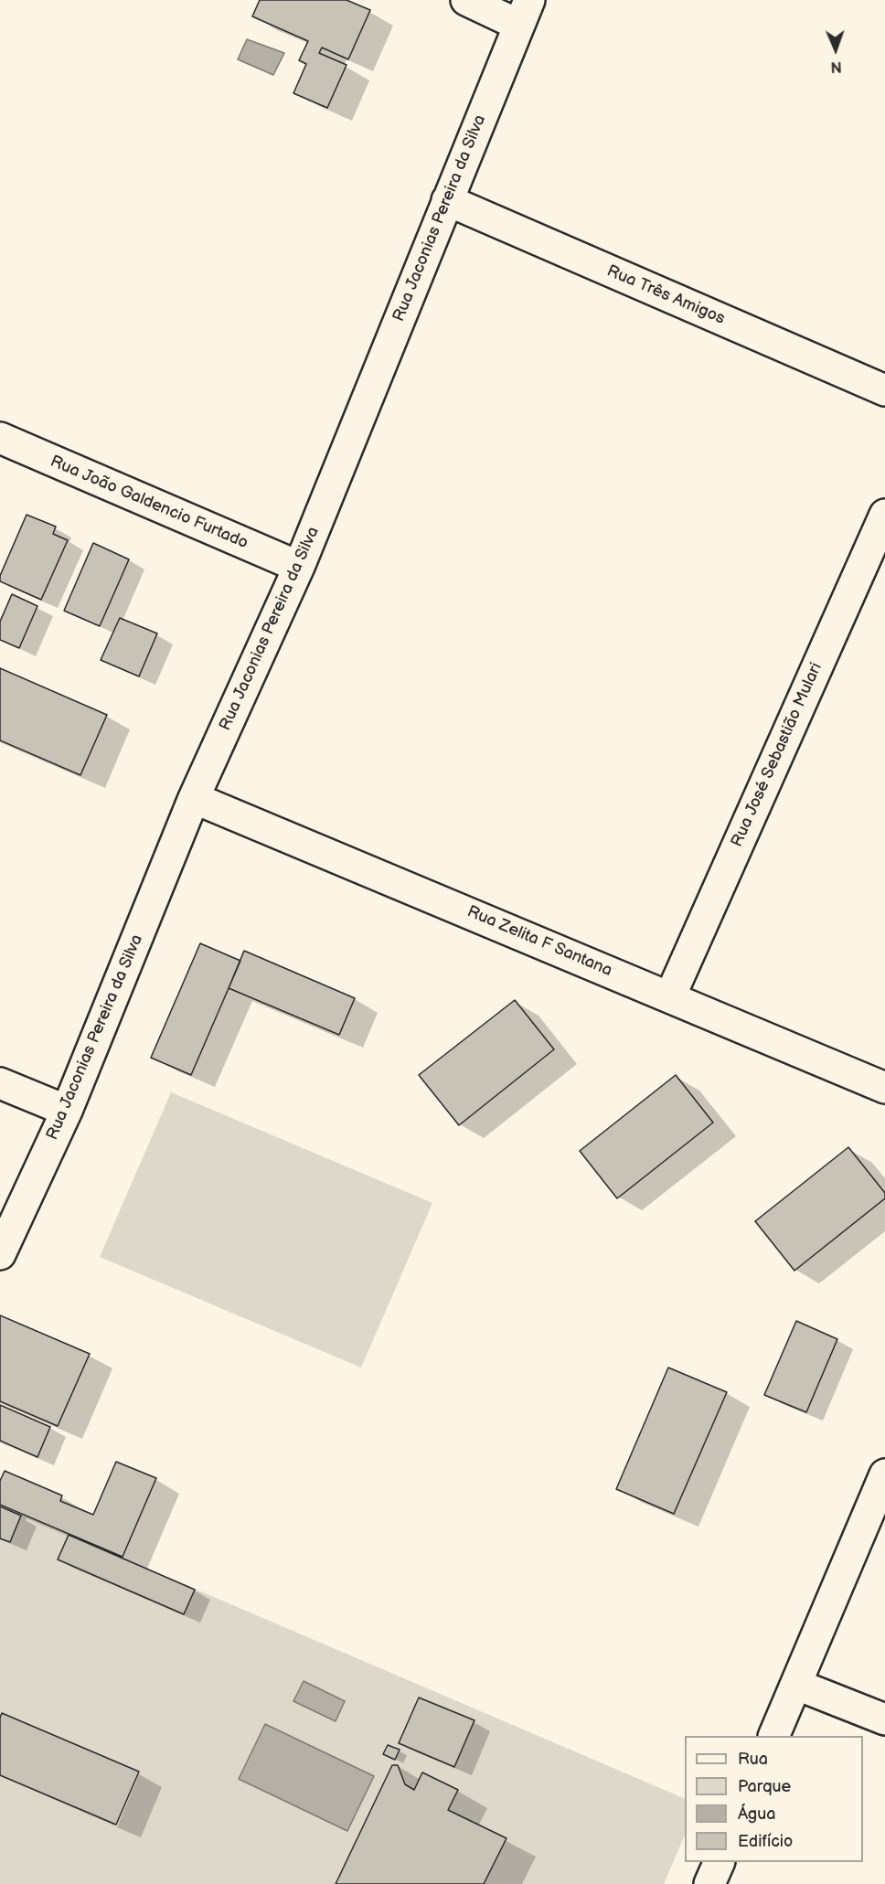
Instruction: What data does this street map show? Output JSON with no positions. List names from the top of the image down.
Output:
{
  "streets": {
    "street": [
      "Rua Jaconias Pereira da Silva",
      "Rua Três Amigos",
      "Rua João Galdencio Furtado",
      "Rua José Sebastião Mulari",
      "Rua Zelita F Santana"
    ]
  },
  "crossings": [
    ["Rua Jaconias Pereira da Silva", "Rua Três Amigos"],
    ["Rua Jaconias Pereira da Silva", "Rua João Galdencio Furtado"],
    ["Rua Jaconias Pereira da Silva", "Rua Zelita F Santana"],
    ["Rua José Sebastião Mulari", "Rua Zelita F Santana"]
  ],
  "legend": [
    "Rua",
    "Parque",
    "Água",
    "Edifício"
  ],
  "north": "bottom"
}
